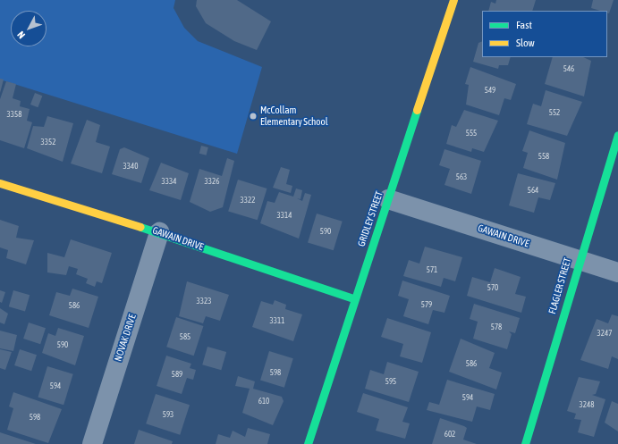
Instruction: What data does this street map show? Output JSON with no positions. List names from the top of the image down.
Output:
{
  "streets": {
    "street": [
      "GRIDLEY STREET",
      "GAWAIN DRIVE",
      "FLAGLER STREET",
      "NOVAK DRIVE"
    ]
  },
  "crossings": [
    ["GRIDLEY STREET", "GAWAIN DRIVE"],
    ["GAWAIN DRIVE", "FLAGLER STREET"],
    ["GAWAIN DRIVE", "NOVAK DRIVE"]
  ],
  "places": ["McCollam Elementary School"],
  "house_numbers": [
    "546",
    "549",
    "552",
    "3358",
    "555",
    "3352",
    "558",
    "3340",
    "563",
    "3334",
    "3326",
    "564",
    "3322",
    "3314",
    "590",
    "571",
    "570",
    "3323",
    "579",
    "586",
    "3311",
    "578",
    "3247",
    "585",
    "590",
    "586",
    "598",
    "589",
    "595",
    "594",
    "594",
    "610",
    "3248",
    "593",
    "598",
    "602"
  ],
  "legend": ["Fast", "Slow"],
  "north": "bottom left"
}
